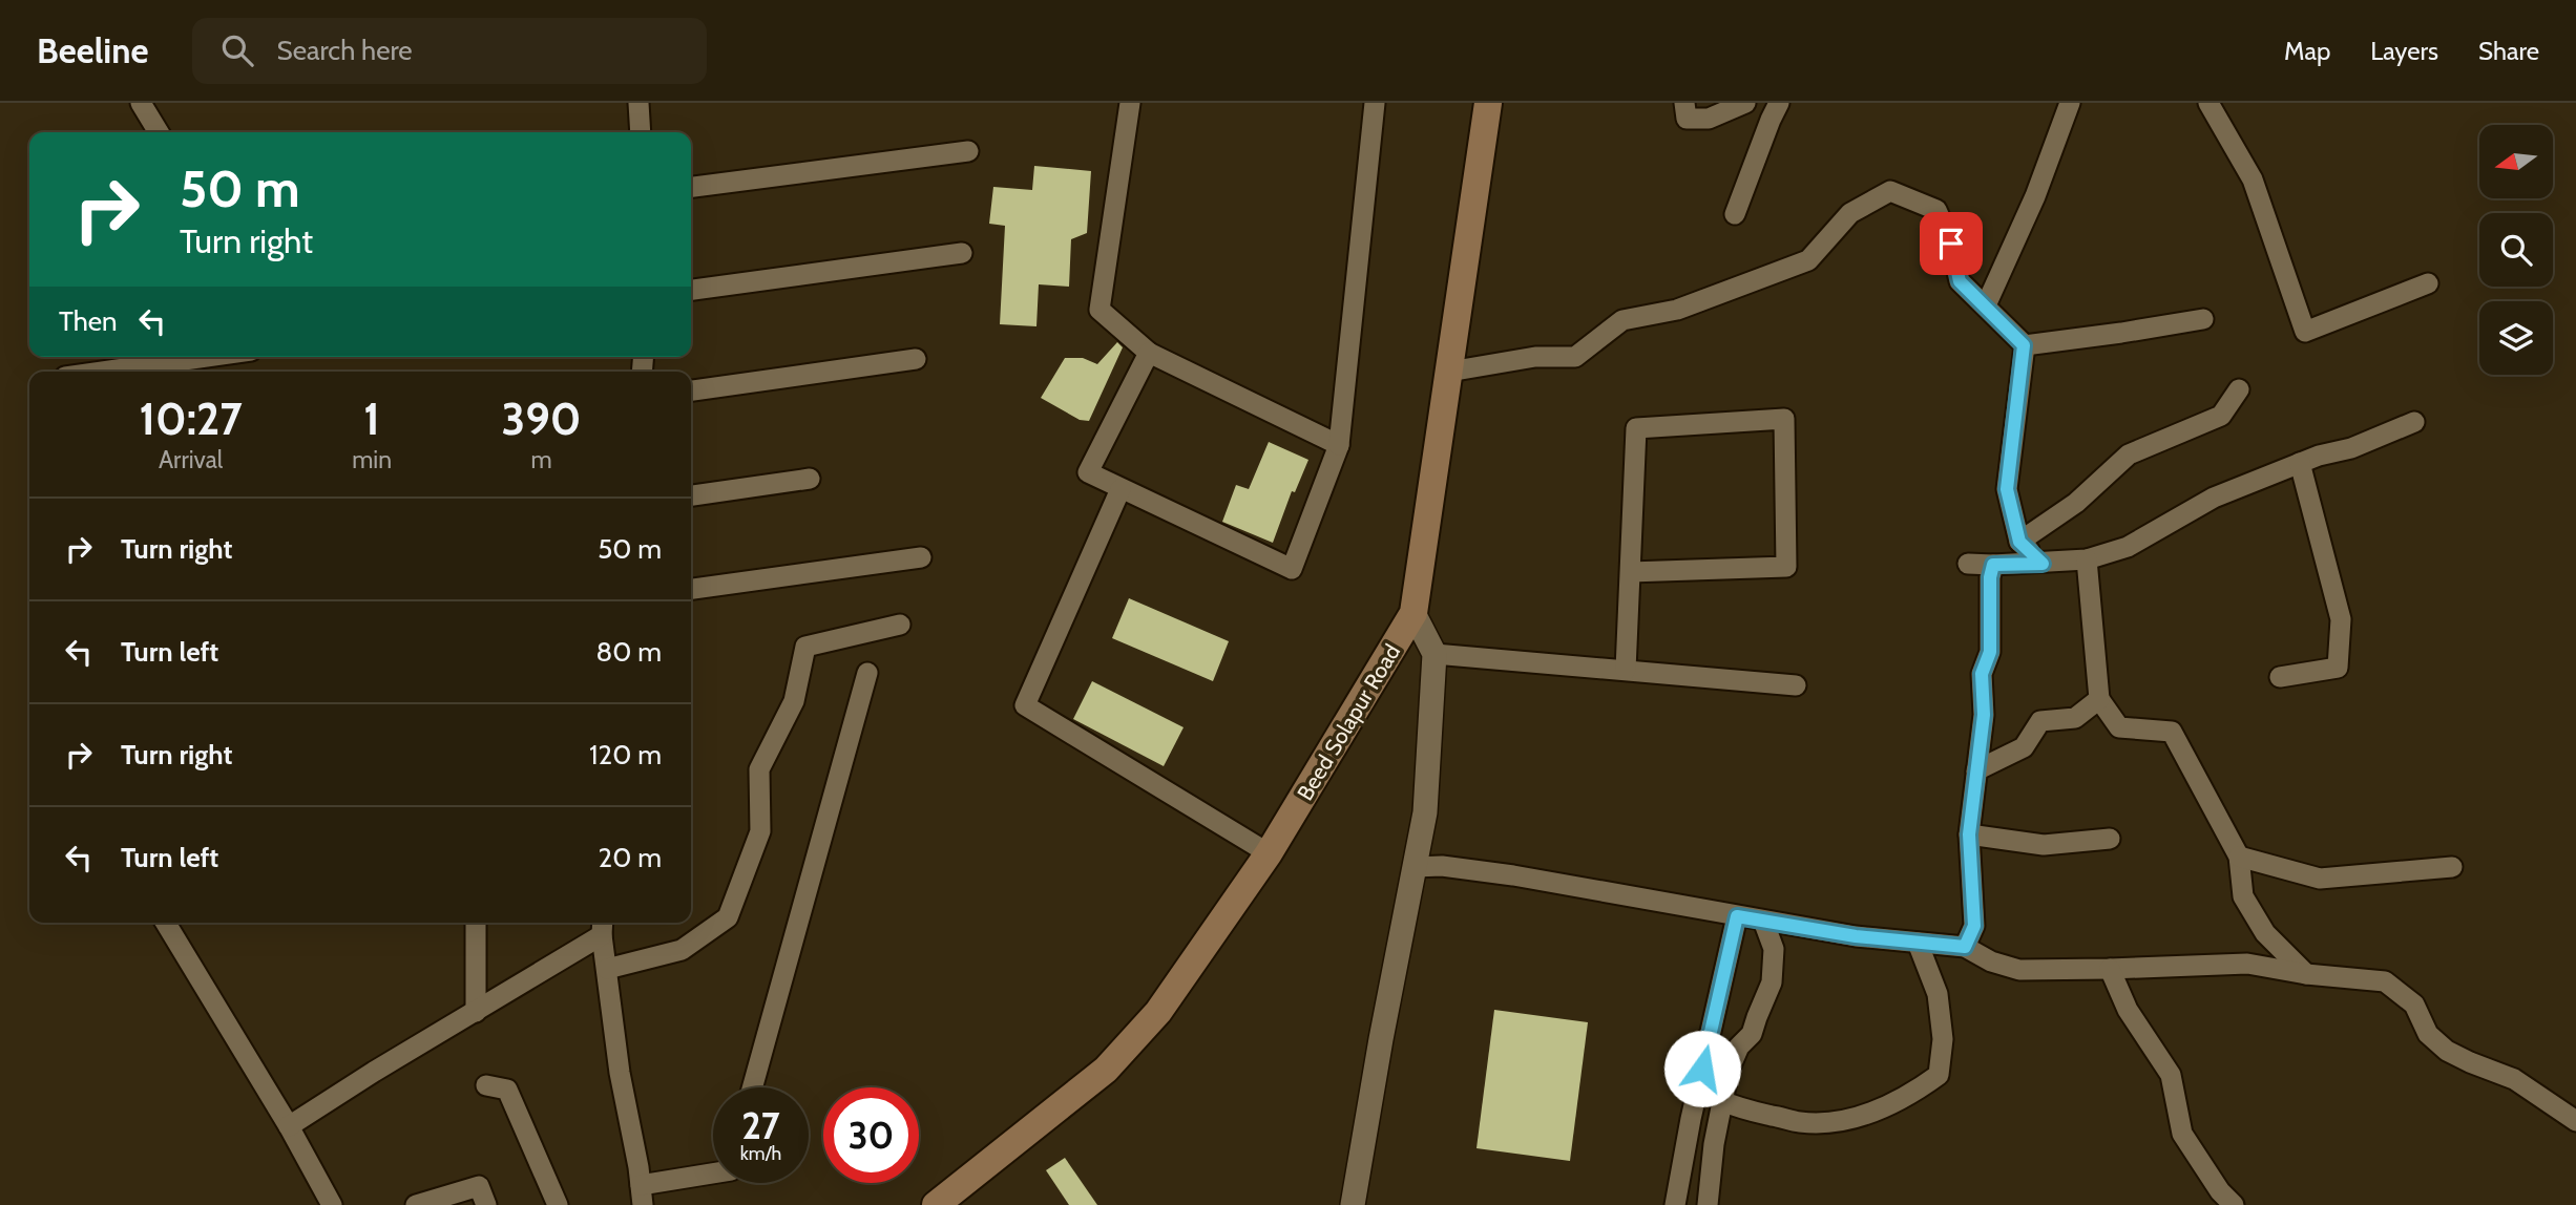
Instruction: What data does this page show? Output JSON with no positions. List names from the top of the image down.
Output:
{
  "streets": {
    "main road": ["Beed Solapur Road"]
  },
  "north": "left",
  "page": {
    "header": "Beeline",
    "search": "Search here",
    "nav": ["Map", "Layers", "Share"],
    "turn": ["50 m", "Turn right"],
    "then": "Then",
    "eta": [
      "10:27",
      "Arrival",
      "1",
      "min",
      "390",
      "m"
    ],
    "list": [
      {
        "name": "Turn right",
        "value": "50 m"
      },
      {
        "name": "Turn left",
        "value": "80 m"
      },
      {
        "name": "Turn right",
        "value": "120 m"
      },
      {
        "name": "Turn left",
        "value": "20 m"
      }
    ],
    "speed": "27 km/h",
    "limit": "30"
  }
}
